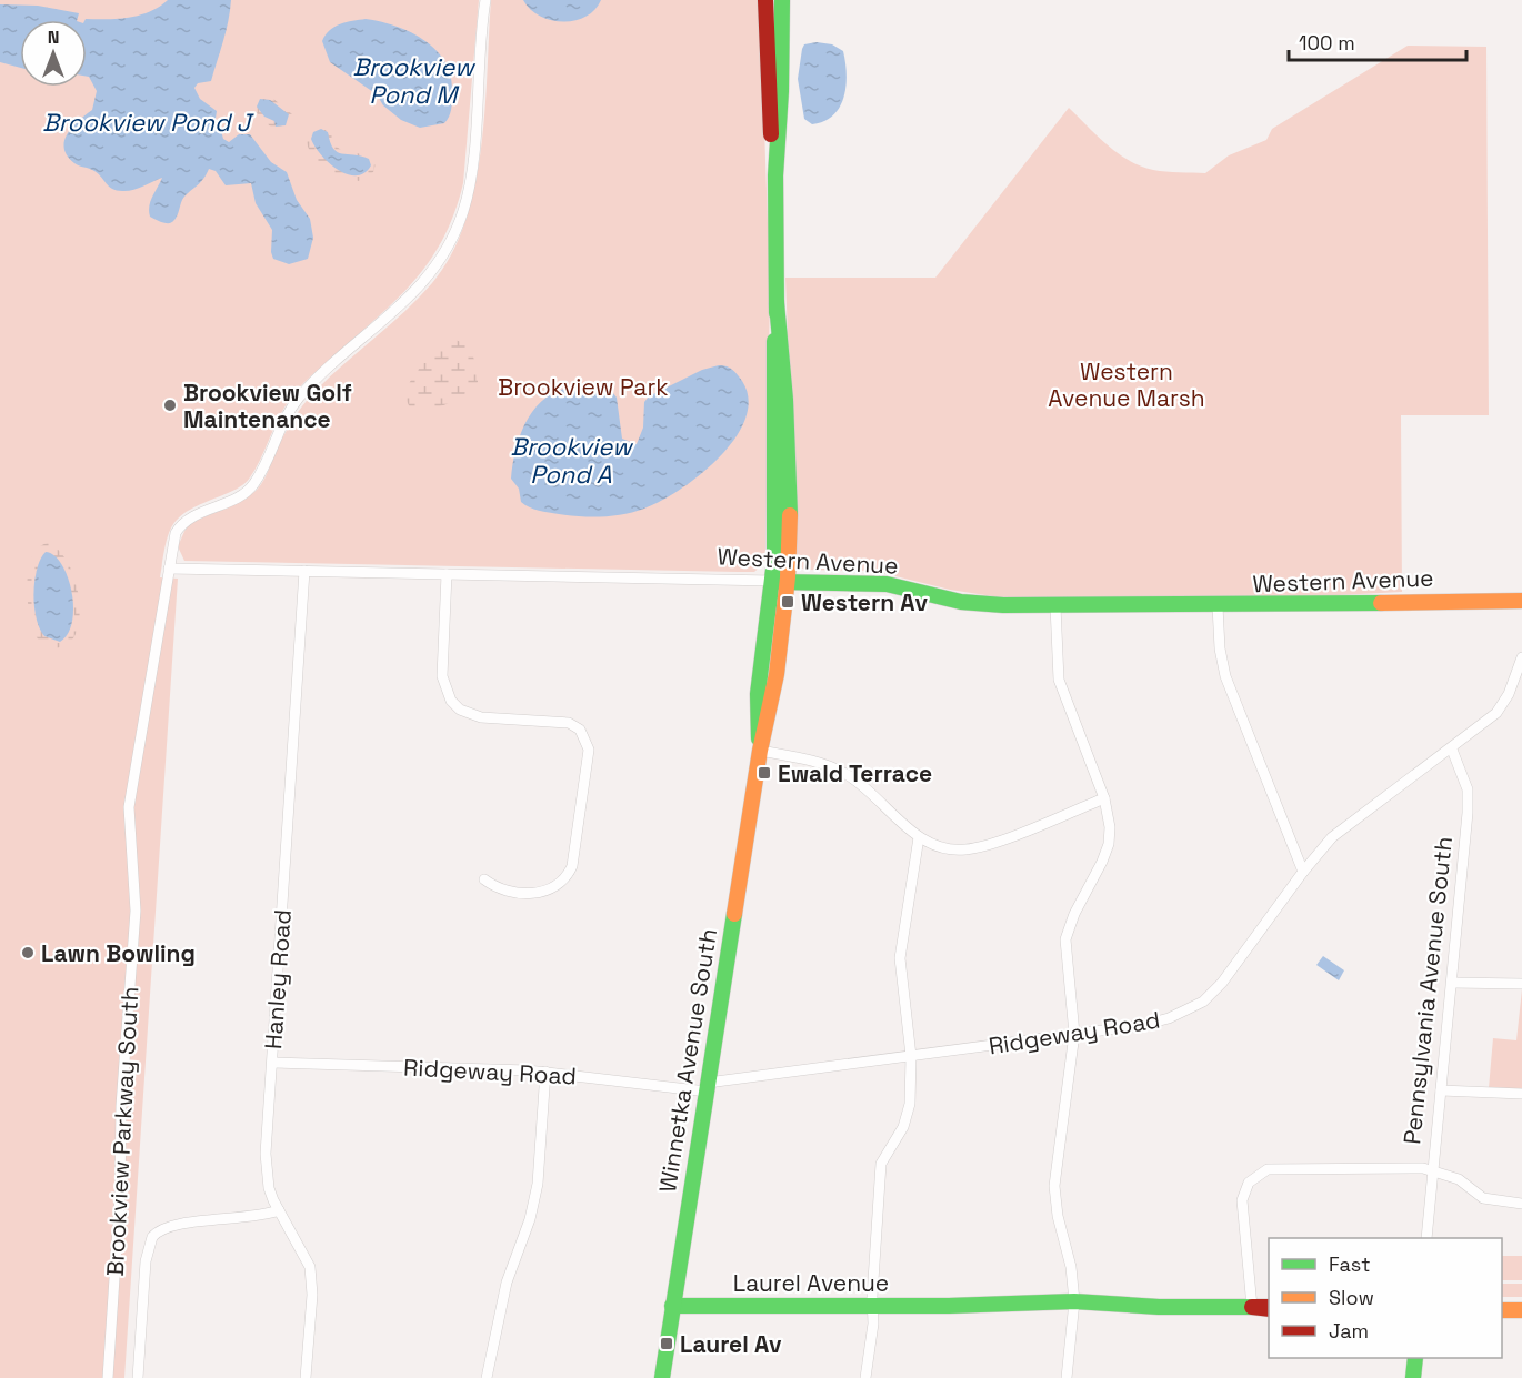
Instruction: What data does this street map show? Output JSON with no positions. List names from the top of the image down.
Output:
{
  "streets": {
    "street": [
      "Western Avenue",
      "Hanley Road",
      "Pennsylvania Avenue South",
      "Ridgeway Road",
      "Winnetka Avenue South",
      "Brookview Parkway South",
      "Laurel Avenue"
    ]
  },
  "crossings": [
    ["Western Avenue", "Hanley Road"],
    ["Western Avenue", "Winnetka Avenue South"],
    ["Western Avenue", "Brookview Parkway South"],
    ["Hanley Road", "Ridgeway Road"],
    ["Pennsylvania Avenue South", "Ridgeway Road"],
    ["Ridgeway Road", "Winnetka Avenue South"],
    ["Winnetka Avenue South", "Laurel Avenue"]
  ],
  "water": ["Brookview Pond M", "Brookview Pond J", "Brookview Pond A"],
  "parks": ["Western Avenue Marsh", "Brookview Park"],
  "places": {
    "other": ["Brookview Golf Maintenance", "Lawn Bowling"],
    "transit": ["Western Av", "Ewald Terrace", "Laurel Av"]
  },
  "legend": ["Fast", "Slow", "Jam"],
  "scale_bar": "100 m",
  "north": "top"
}
